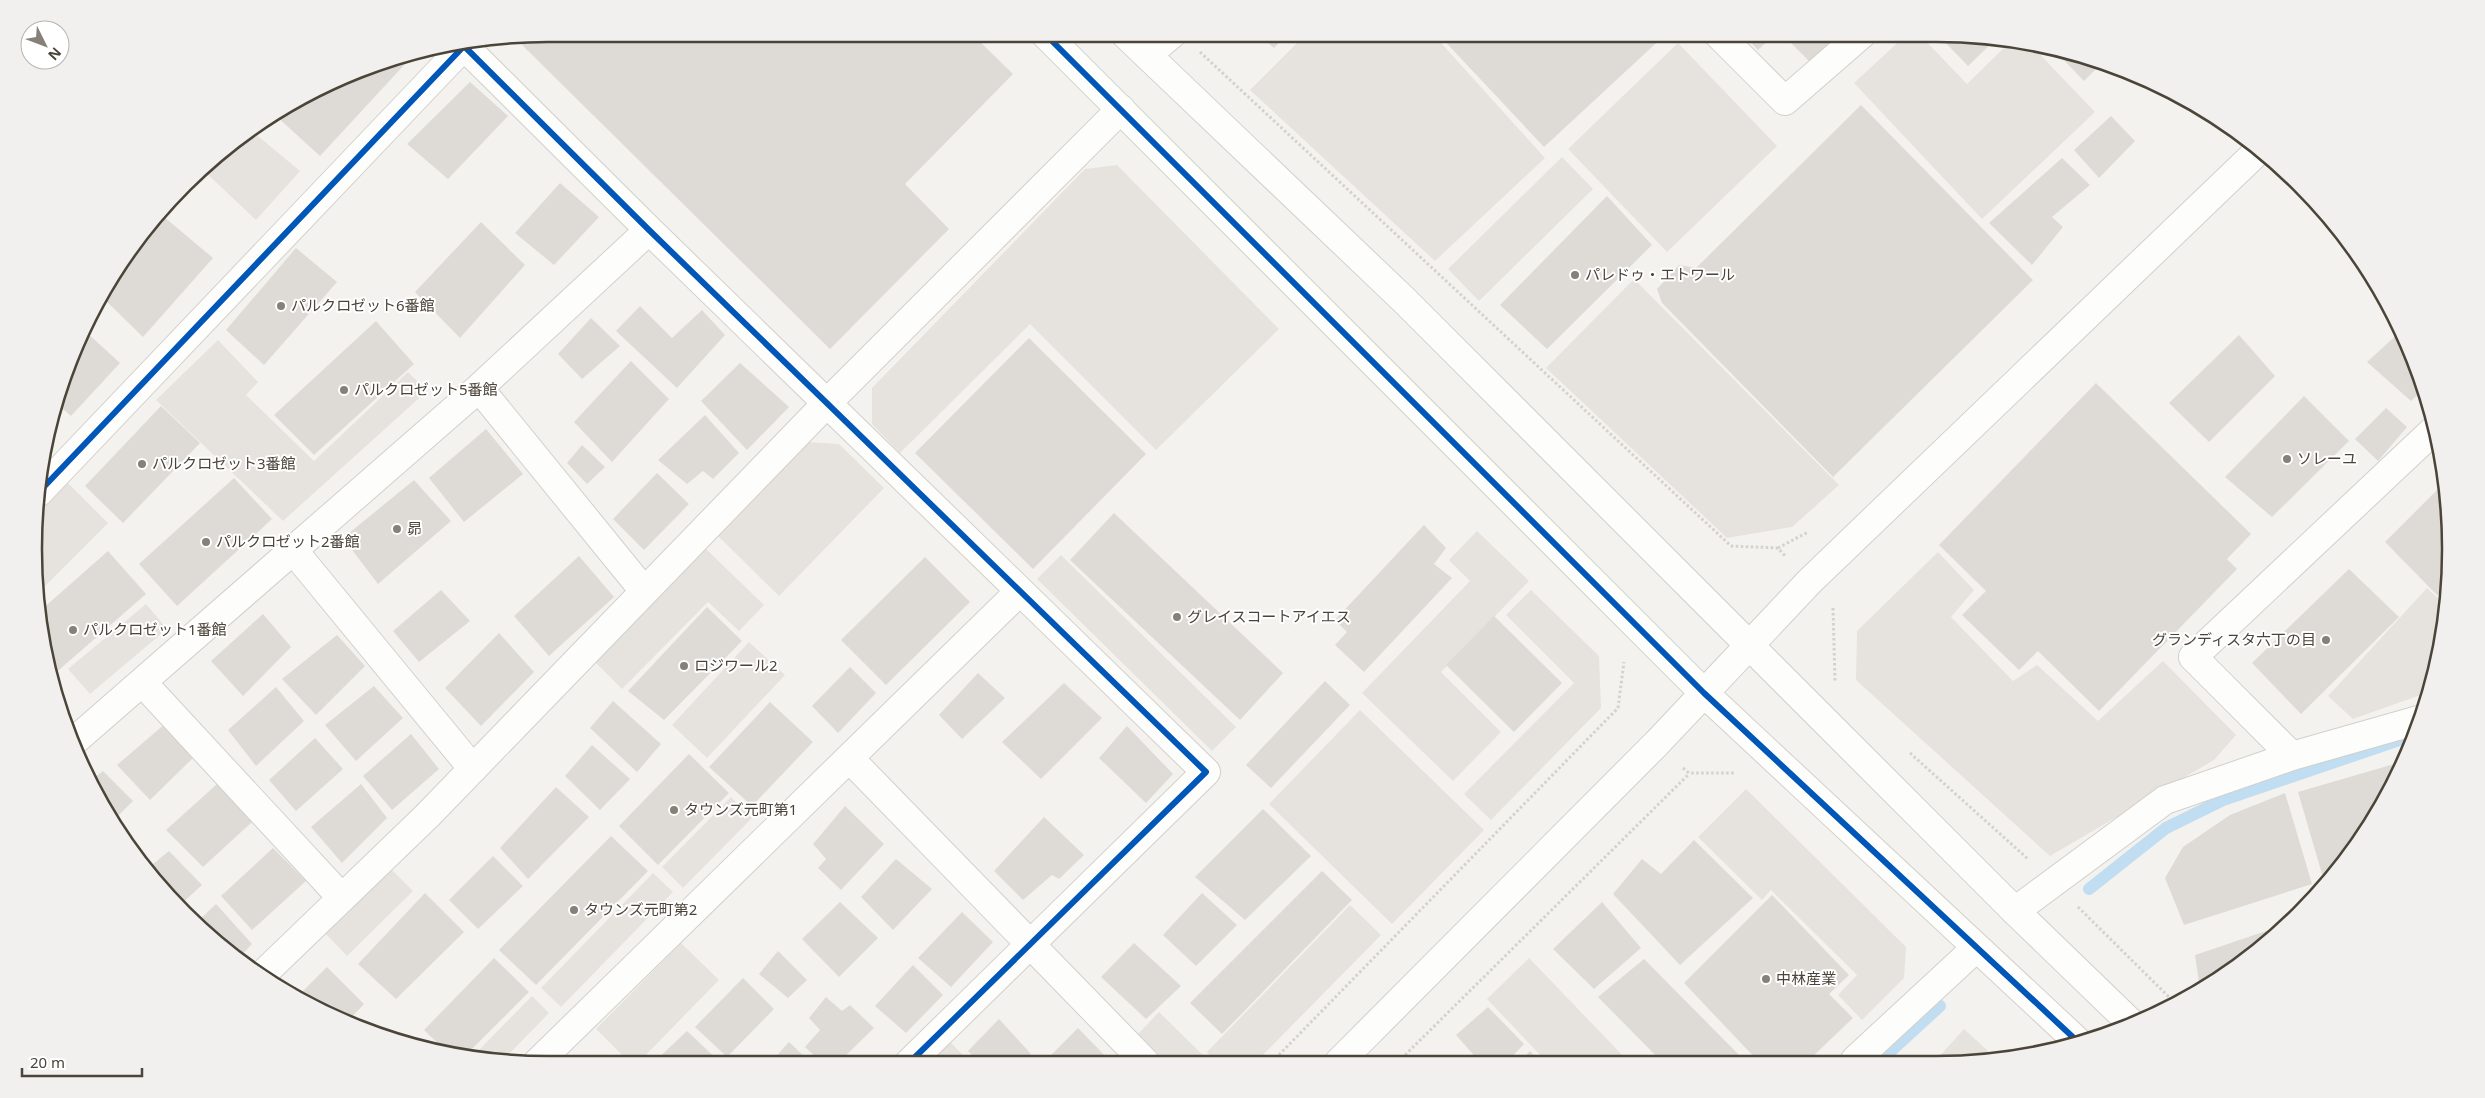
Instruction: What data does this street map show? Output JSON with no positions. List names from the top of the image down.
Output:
{
  "places": [
    "パレドゥ・エトワール",
    "パルクロゼット6番館",
    "パルクロゼット5番館",
    "ソレーユ",
    "パルクロゼット3番館",
    "昴",
    "パルクロゼット2番館",
    "グレイスコートアイエス",
    "パルクロゼット1番館",
    "グランディスタ六丁の目",
    "ロジワール2",
    "タウンズ元町第1",
    "タウンズ元町第2",
    "中林産業"
  ],
  "scale_bar": "20 m",
  "north": "bottom right"
}
